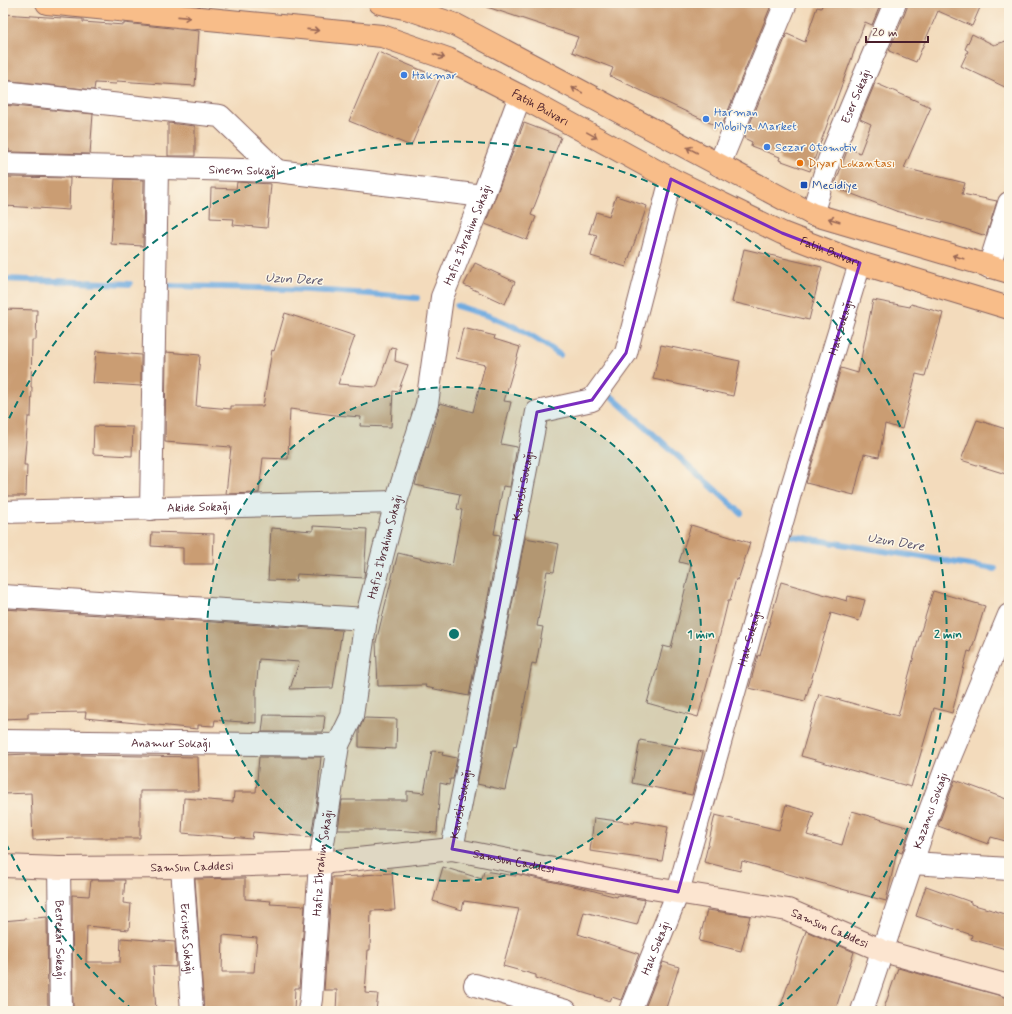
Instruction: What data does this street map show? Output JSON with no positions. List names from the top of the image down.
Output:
{
  "streets": {
    "main road": ["Fatih Bulvarı"],
    "street": [
      "Eser Sokağı",
      "Sinem Sokağı",
      "Hafız İbrahim Sokağı",
      "Hak Sokağı",
      "Kavisli Sokağı",
      "Akide Sokağı",
      "Anamur Sokağı",
      "Kazancı Sokağı",
      "Samsun Caddesi",
      "Erciyes Sokağı",
      "Bestekar Sokağı"
    ]
  },
  "crossings": [
    ["Fatih Bulvarı", "Hafız İbrahim Sokağı"],
    ["Fatih Bulvarı", "Hak Sokağı"],
    ["Fatih Bulvarı", "Kavisli Sokağı"],
    ["Sinem Sokağı", "Hafız İbrahim Sokağı"],
    ["Hafız İbrahim Sokağı", "Akide Sokağı"],
    ["Hafız İbrahim Sokağı", "Anamur Sokağı"],
    ["Hafız İbrahim Sokağı", "Samsun Caddesi"],
    ["Hak Sokağı", "Samsun Caddesi"],
    ["Kavisli Sokağı", "Samsun Caddesi"],
    ["Kazancı Sokağı", "Samsun Caddesi"],
    ["Samsun Caddesi", "Erciyes Sokağı"],
    ["Samsun Caddesi", "Bestekar Sokağı"]
  ],
  "water": ["Uzun Dere"],
  "places": {
    "other": [
      "Hakmar",
      "Harman Mobilya Market",
      "Sezar Otomotiv",
      "Diyar Lokantası"
    ],
    "transit": ["Mecidiye"]
  },
  "scale_bar": "20 m",
  "rings": ["1 min", "2 min"]
}
